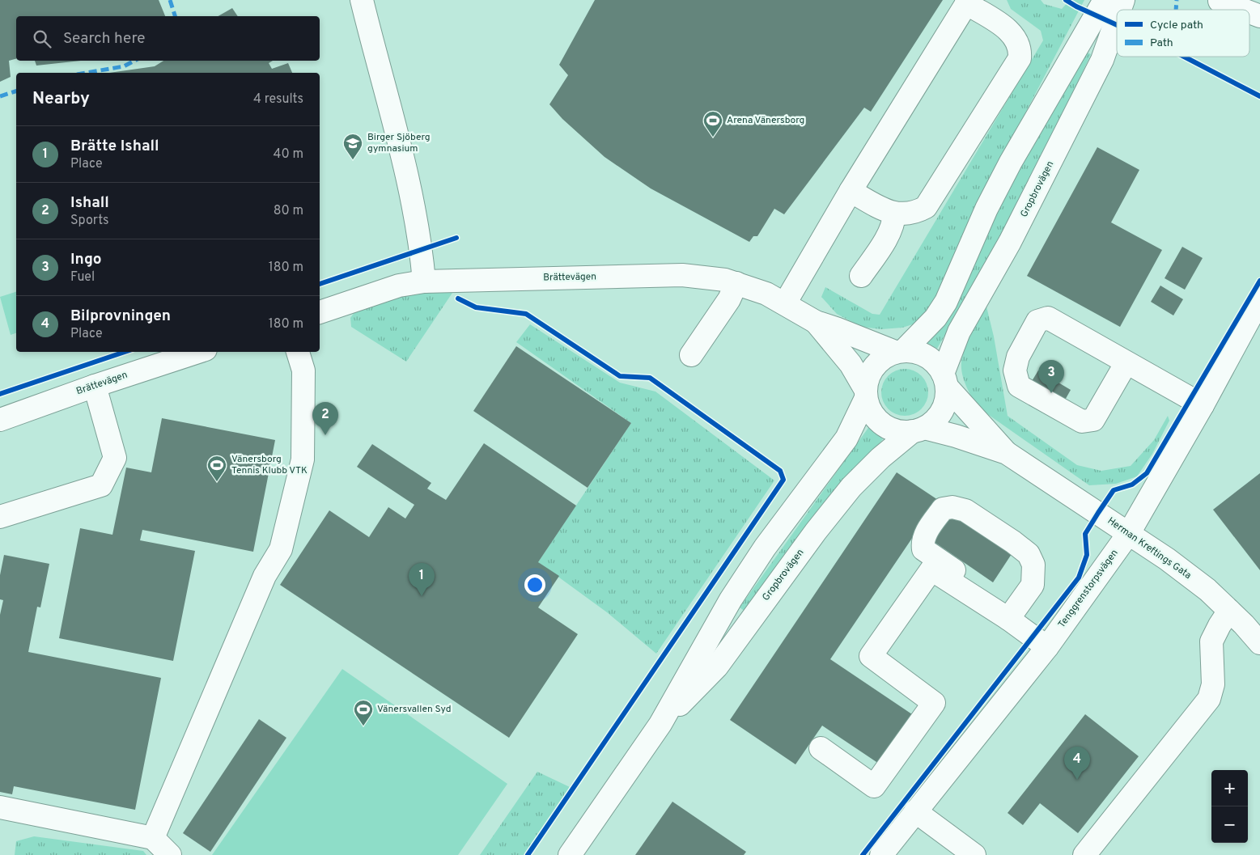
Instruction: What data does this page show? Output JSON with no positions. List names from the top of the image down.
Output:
{
  "streets": {
    "street": [
      "Gropbrovägen",
      "Brättevägen",
      "Herman Kreftings Gata",
      "Tenggrenstorpsvägen"
    ]
  },
  "crossings": [
    ["Gropbrovägen", "Brättevägen"],
    ["Gropbrovägen", "Herman Kreftings Gata"],
    ["Brättevägen", "Herman Kreftings Gata"],
    ["Herman Kreftings Gata", "Tenggrenstorpsvägen"]
  ],
  "places": {
    "sports": ["Arena Vänersborg", "Vänersborg Tennis Klubb VTK", "Vänersvallen Syd"],
    "school or university": ["Birger Sjöberg gymnasium"]
  },
  "legend": ["Cycle path", "Path"],
  "page": {
    "search": "Search here",
    "heading": ["Nearby", "4 results"],
    "list": [
      {
        "mark": "1",
        "name": "Brätte Ishall",
        "note": "Place",
        "value": "40 m"
      },
      {
        "mark": "2",
        "name": "Ishall",
        "note": "Sports",
        "value": "80 m"
      },
      {
        "mark": "3",
        "name": "Ingo",
        "note": "Fuel",
        "value": "180 m"
      },
      {
        "mark": "4",
        "name": "Bilprovningen",
        "note": "Place",
        "value": "180 m"
      }
    ],
    "pins": [
      "3",
      "2",
      "1",
      "4"
    ],
    "map_buttons": ["+", "−"]
  }
}
